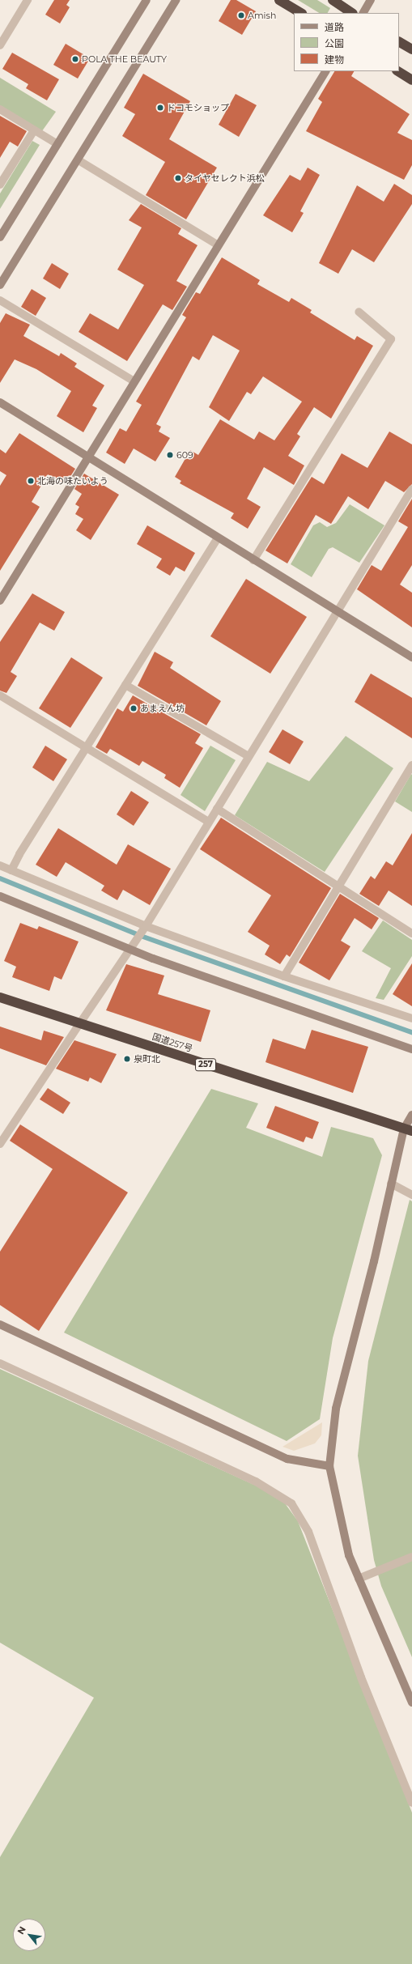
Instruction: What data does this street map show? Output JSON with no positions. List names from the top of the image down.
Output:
{
  "streets": {
    "highway": ["国道257号", "257"]
  },
  "places": [
    "Amish",
    "POLA THE BEAUTY",
    "ドコモショップ",
    "タイヤセレクト浜松",
    "609",
    "北海の味たいよう",
    "あまえん坊",
    "泉町北"
  ],
  "legend": ["道路", "公園", "建物"],
  "north": "top left"
}
